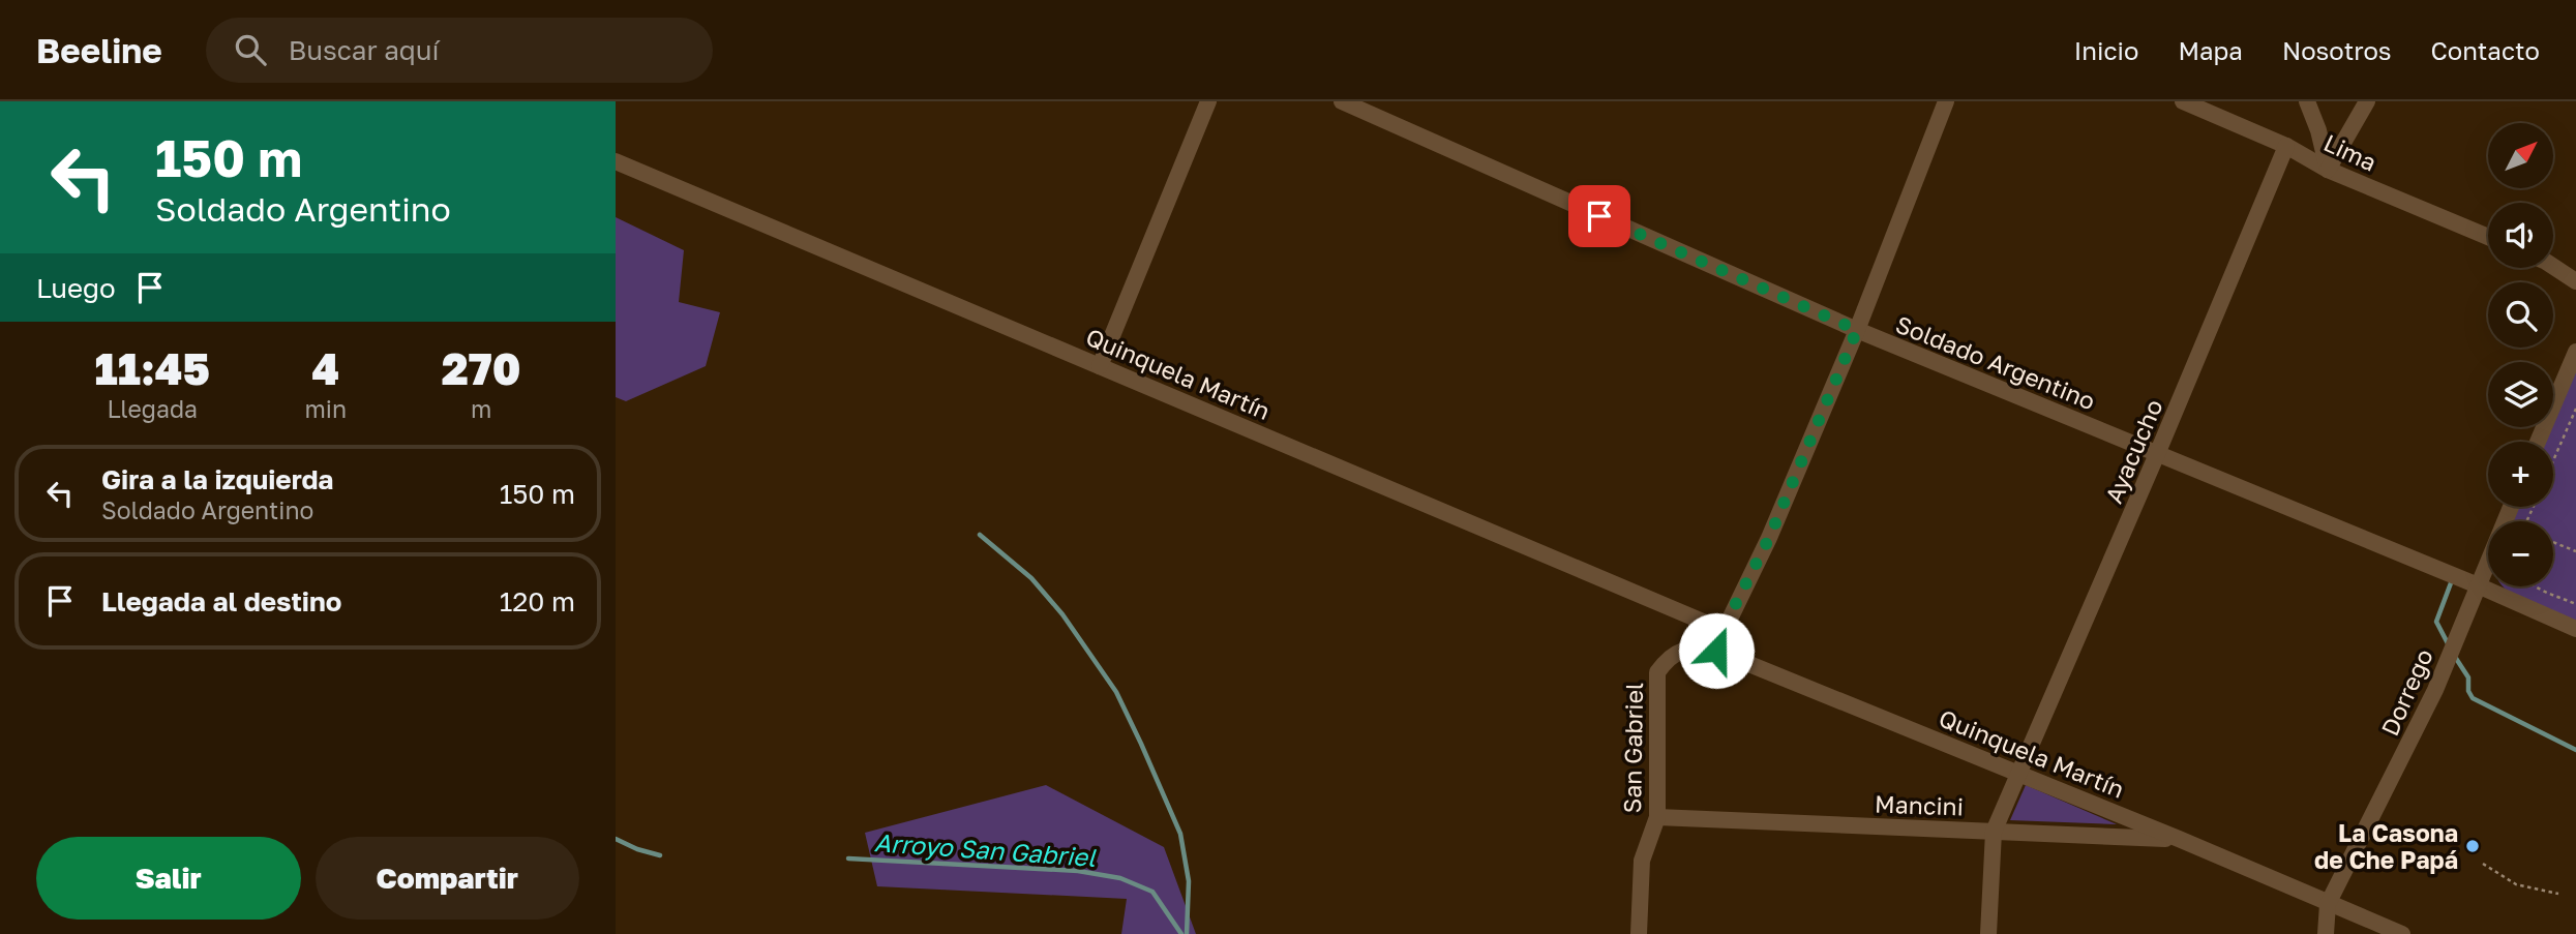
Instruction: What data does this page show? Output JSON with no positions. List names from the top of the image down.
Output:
{
  "streets": {
    "street": [
      "Lima",
      "Soldado Argentino",
      "Quinquela Martín",
      "Ayacucho",
      "Dorrego",
      "San Gabriel",
      "Mancini"
    ]
  },
  "crossings": [
    ["Lima", "Ayacucho"],
    ["Soldado Argentino", "Ayacucho"],
    ["Soldado Argentino", "Dorrego"],
    ["Quinquela Martín", "Ayacucho"],
    ["Quinquela Martín", "Dorrego"],
    ["Quinquela Martín", "San Gabriel"],
    ["Quinquela Martín", "Mancini"],
    ["Ayacucho", "Mancini"],
    ["San Gabriel", "Mancini"]
  ],
  "water": ["Arroyo San Gabriel"],
  "places": ["La Casona de Che Papá"],
  "north": "top right",
  "page": {
    "header": "Beeline",
    "search": "Buscar aquí",
    "nav": [
      "Inicio",
      "Mapa",
      "Nosotros",
      "Contacto"
    ],
    "turn": ["150 m", "Soldado Argentino"],
    "map_buttons": ["+", "−"],
    "then": "Luego",
    "eta": [
      "11:45",
      "Llegada",
      "4",
      "min",
      "270",
      "m"
    ],
    "list": [
      {
        "name": "Gira a la izquierda",
        "note": "Soldado Argentino",
        "value": "150 m"
      },
      {
        "name": "Llegada al destino",
        "value": "120 m"
      }
    ],
    "buttons": ["Salir", "Compartir"]
  }
}
